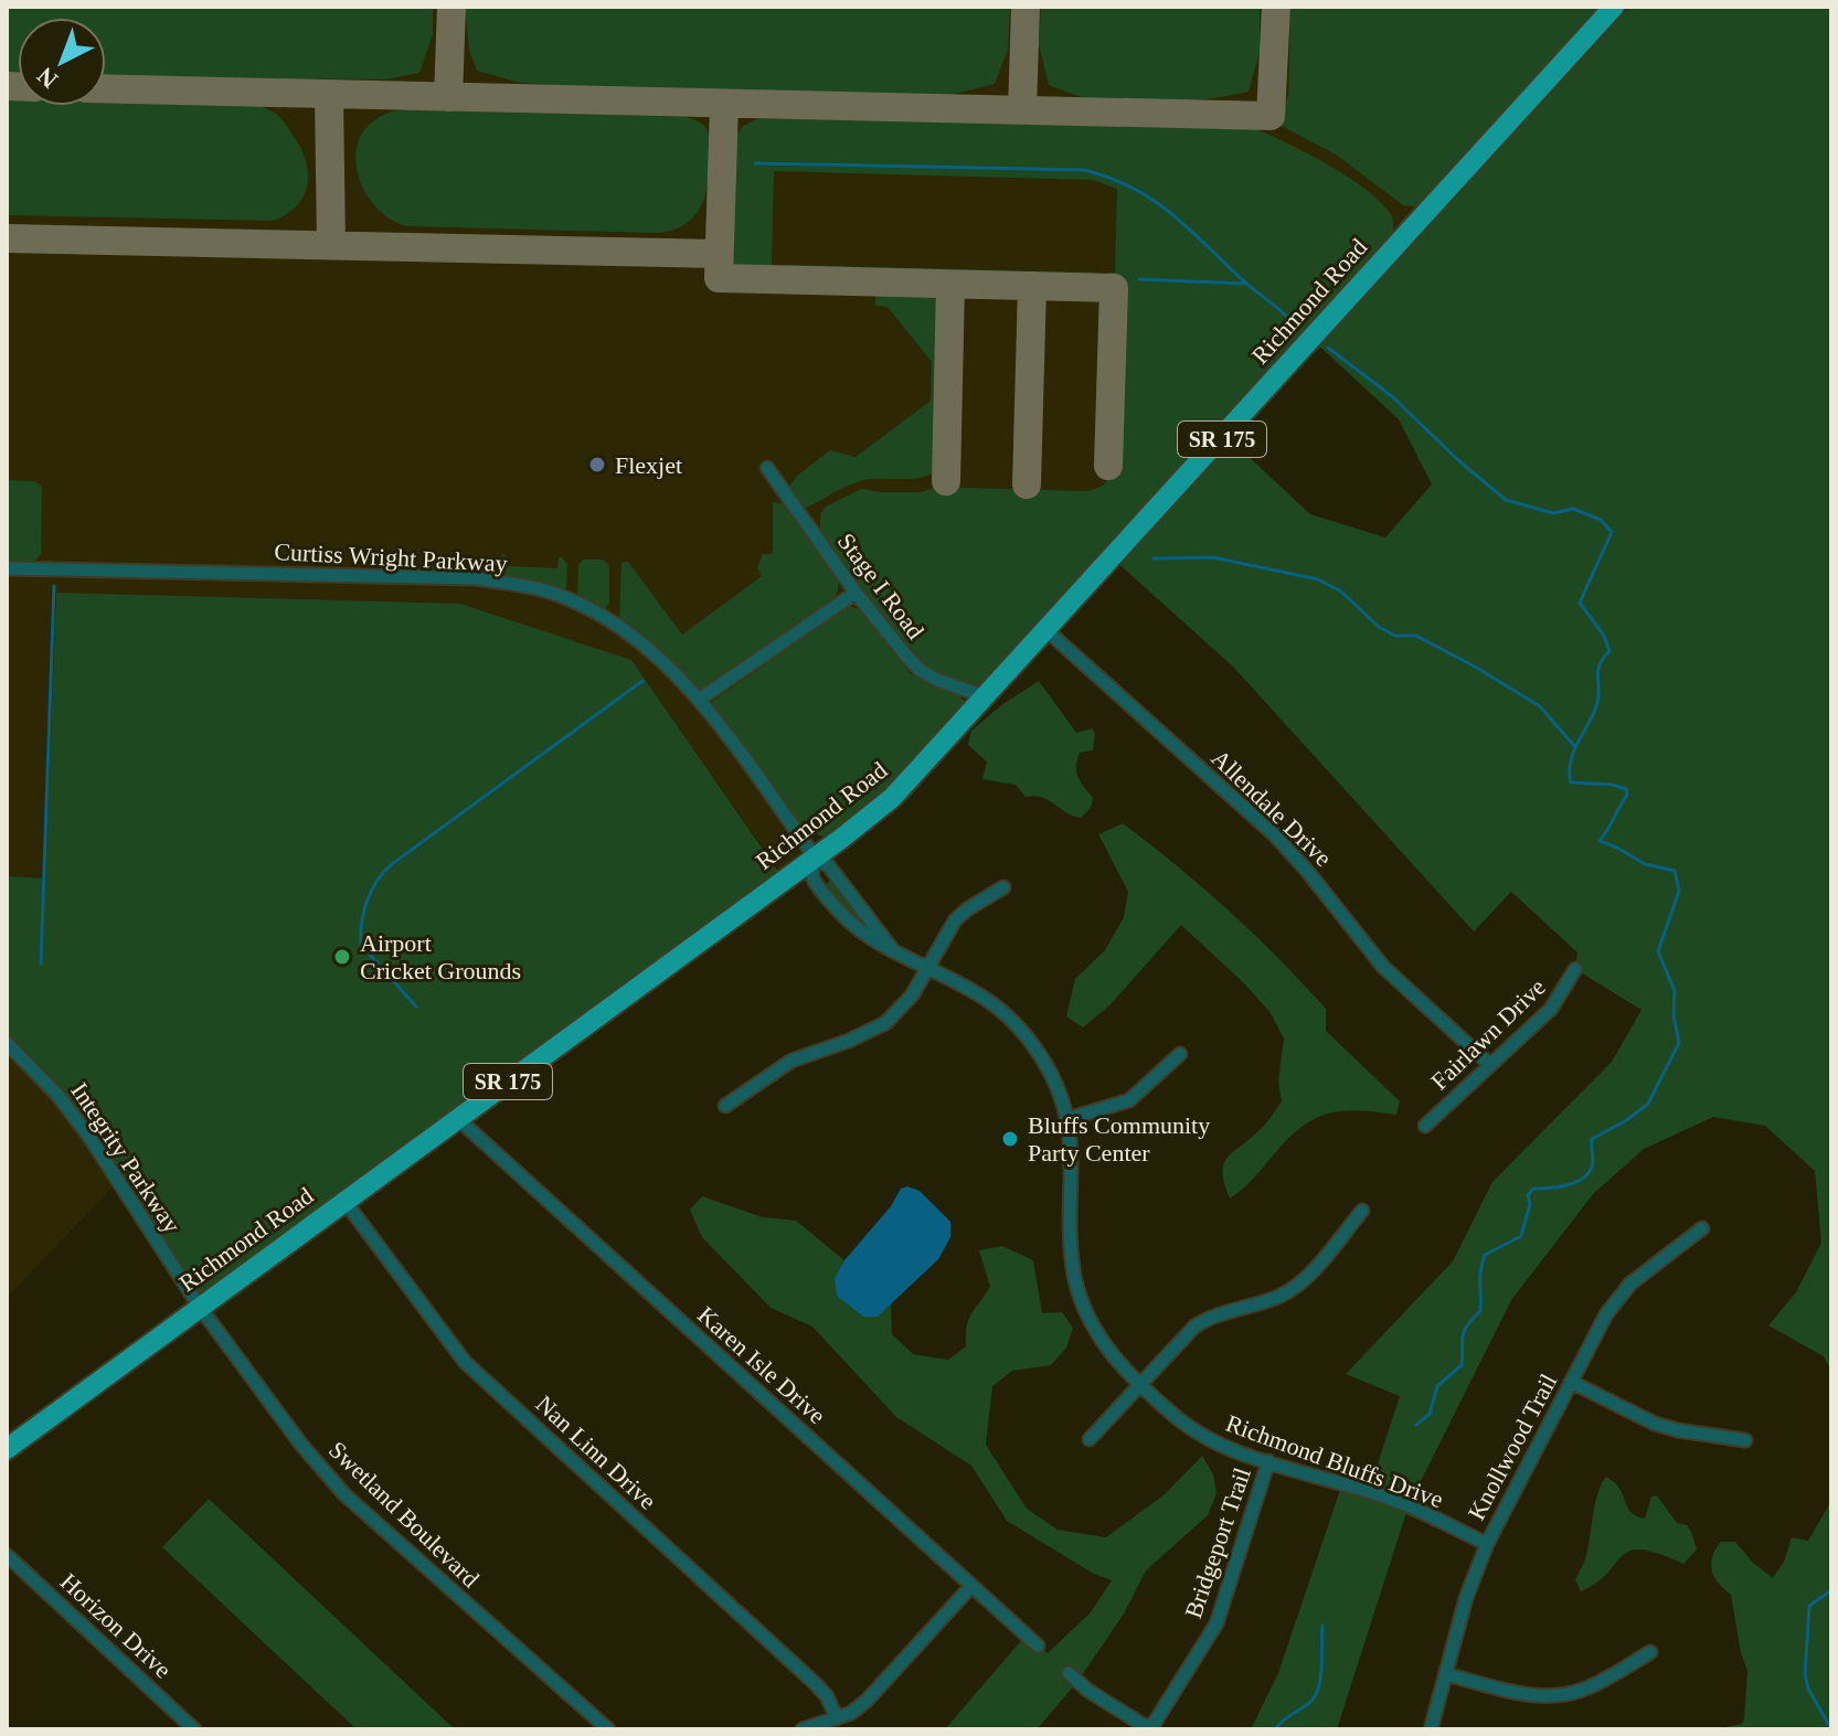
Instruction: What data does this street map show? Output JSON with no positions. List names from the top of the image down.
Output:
{
  "streets": {
    "main road": ["Richmond Road", "SR 175"],
    "street": [
      "Curtiss Wright Parkway",
      "Stage I Road",
      "Allendale Drive",
      "Fairlawn Drive",
      "Integrity Parkway",
      "Karen Isle Drive",
      "Knollwood Trail",
      "Nan Linn Drive",
      "Richmond Bluffs Drive",
      "Swetland Boulevard",
      "Bridgeport Trail",
      "Horizon Drive"
    ]
  },
  "crossings": [
    ["Richmond Road", "Curtiss Wright Parkway"],
    ["Richmond Road", "Stage I Road"],
    ["Richmond Road", "Allendale Drive"],
    ["Richmond Road", "Integrity Parkway"],
    ["Richmond Road", "Karen Isle Drive"],
    ["Richmond Road", "Nan Linn Drive"],
    ["Richmond Road", "Richmond Bluffs Drive"],
    ["Richmond Road", "Swetland Boulevard"],
    ["Curtiss Wright Parkway", "Richmond Bluffs Drive"],
    ["Allendale Drive", "Fairlawn Drive"],
    ["Integrity Parkway", "Swetland Boulevard"],
    ["Knollwood Trail", "Richmond Bluffs Drive"],
    ["Richmond Bluffs Drive", "Bridgeport Trail"]
  ],
  "places": ["Flexjet", "Airport Cricket Grounds", "Bluffs Community Party Center"],
  "north": "bottom left"
}
